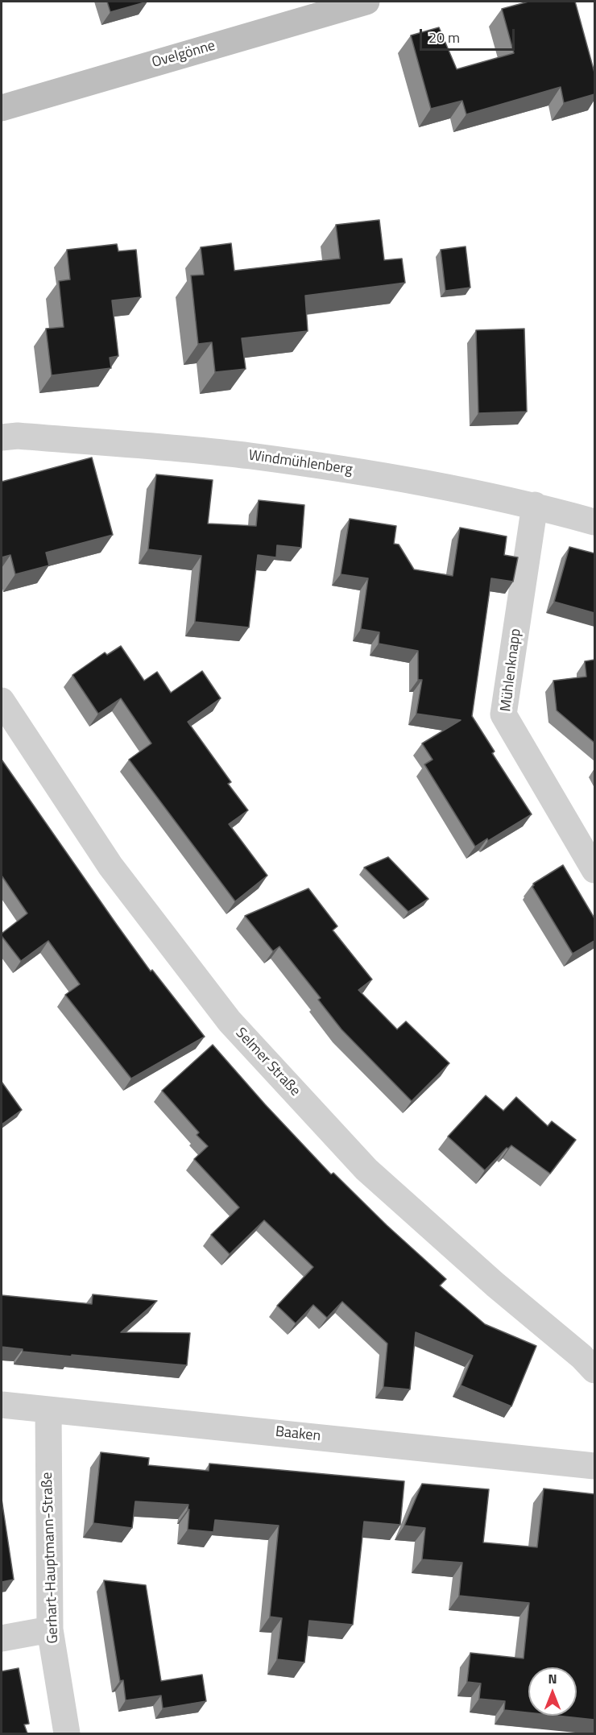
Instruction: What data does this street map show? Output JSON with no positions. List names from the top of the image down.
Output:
{
  "streets": {
    "main road": ["Ovelgönne"],
    "street": [
      "Windmühlenberg",
      "Mühlenknapp",
      "Selmer Straße",
      "Baaken",
      "Gerhart-Hauptmann-Straße"
    ]
  },
  "crossings": [
    ["Windmühlenberg", "Mühlenknapp"],
    ["Baaken", "Gerhart-Hauptmann-Straße"]
  ],
  "scale_bar": "20 m",
  "north": "top"
}
